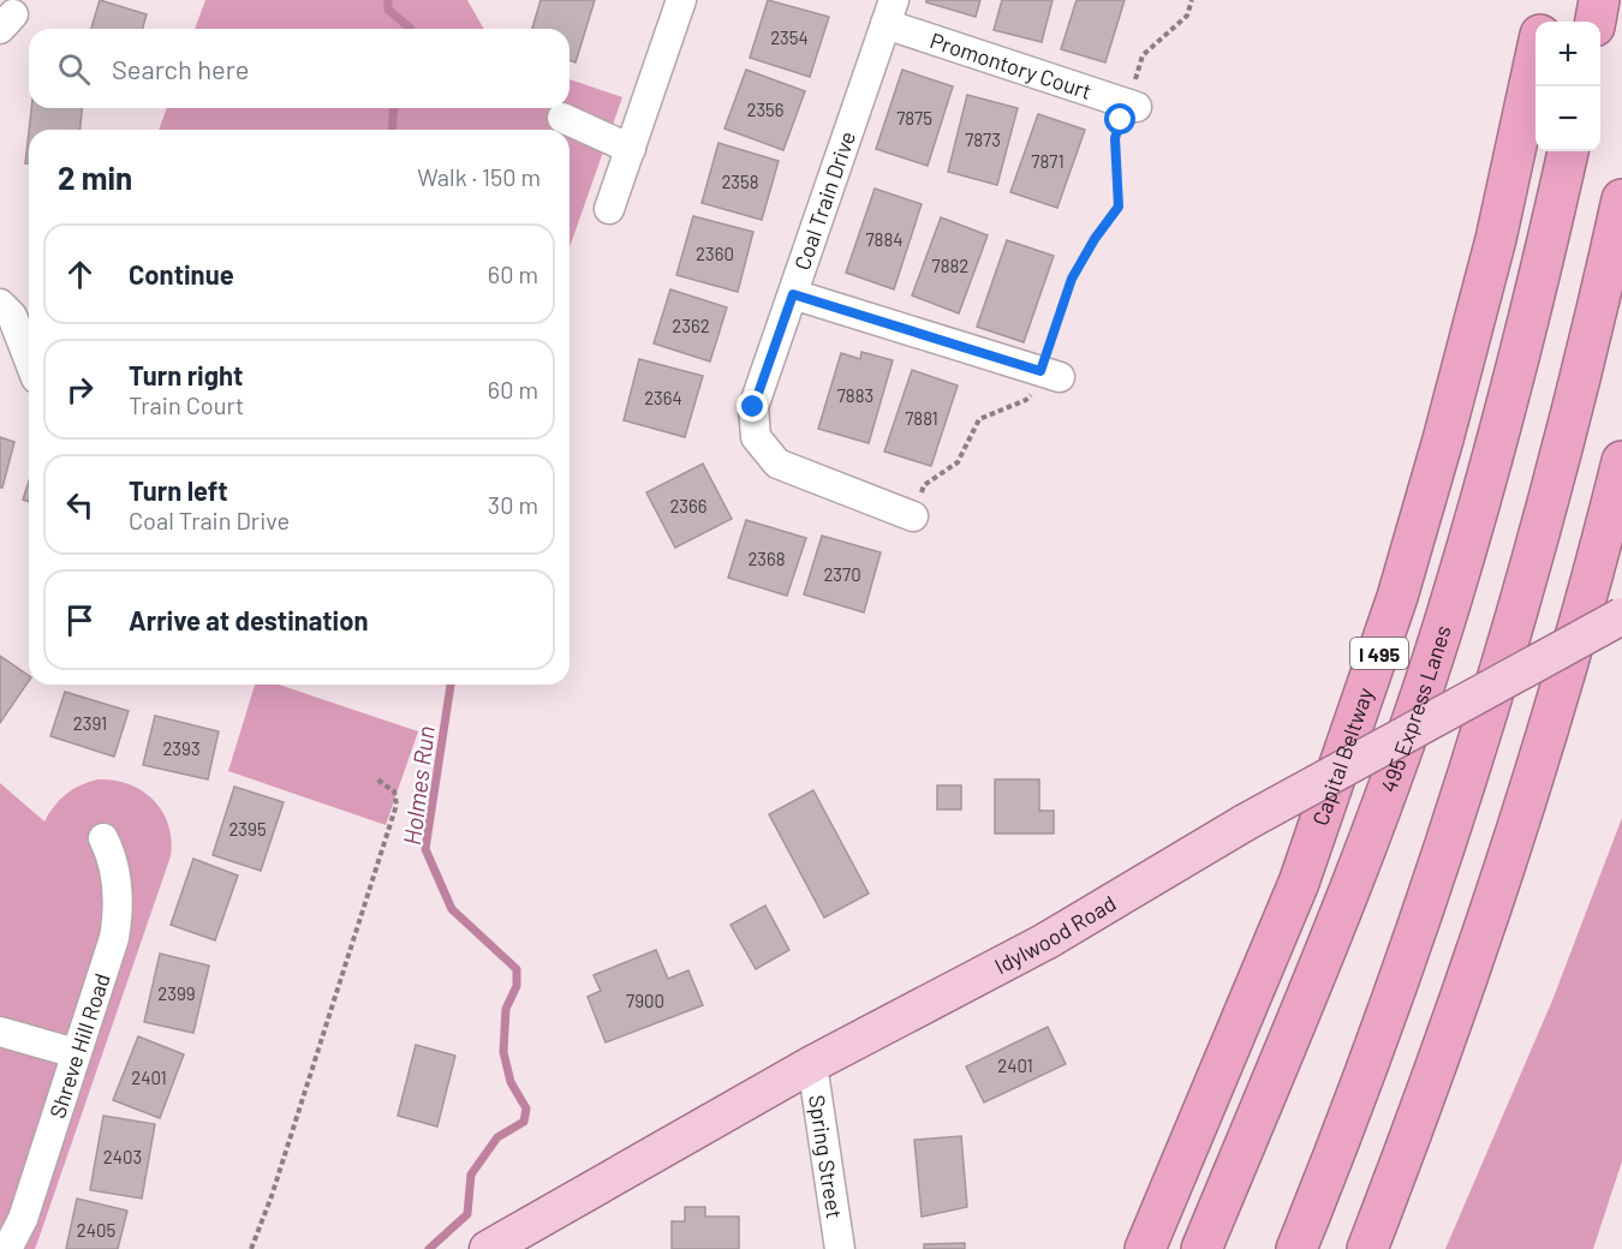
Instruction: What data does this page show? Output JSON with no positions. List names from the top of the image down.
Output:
{
  "streets": {
    "highway": ["I 495", "495 Express Lanes", "Capital Beltway"],
    "main road": ["Idylwood Road"],
    "street": [
      "Promontory Court",
      "Coal Train Drive",
      "Shreve Hill Road",
      "Spring Street"
    ]
  },
  "crossings": [
    ["Promontory Court", "Coal Train Drive"],
    ["Idylwood Road", "Spring Street"]
  ],
  "water": ["Holmes Run"],
  "house_numbers": [
    "2354",
    "2356",
    "7875",
    "7873",
    "7871",
    "2358",
    "7884",
    "2360",
    "7882",
    "2362",
    "7883",
    "2364",
    "7881",
    "2366",
    "2368",
    "2370",
    "2391",
    "2393",
    "2395",
    "2399",
    "7900",
    "2401",
    "2401",
    "2403",
    "2405"
  ],
  "page": {
    "map_buttons": ["+", "−"],
    "search": "Search here",
    "heading": ["2 min", "Walk · 150 m"],
    "list": [
      ["Continue", "60 m"],
      ["Turn right", "Train Court", "60 m"],
      ["Turn left", "Coal Train Drive", "30 m"],
      "Arrive at destination"
    ]
  }
}
